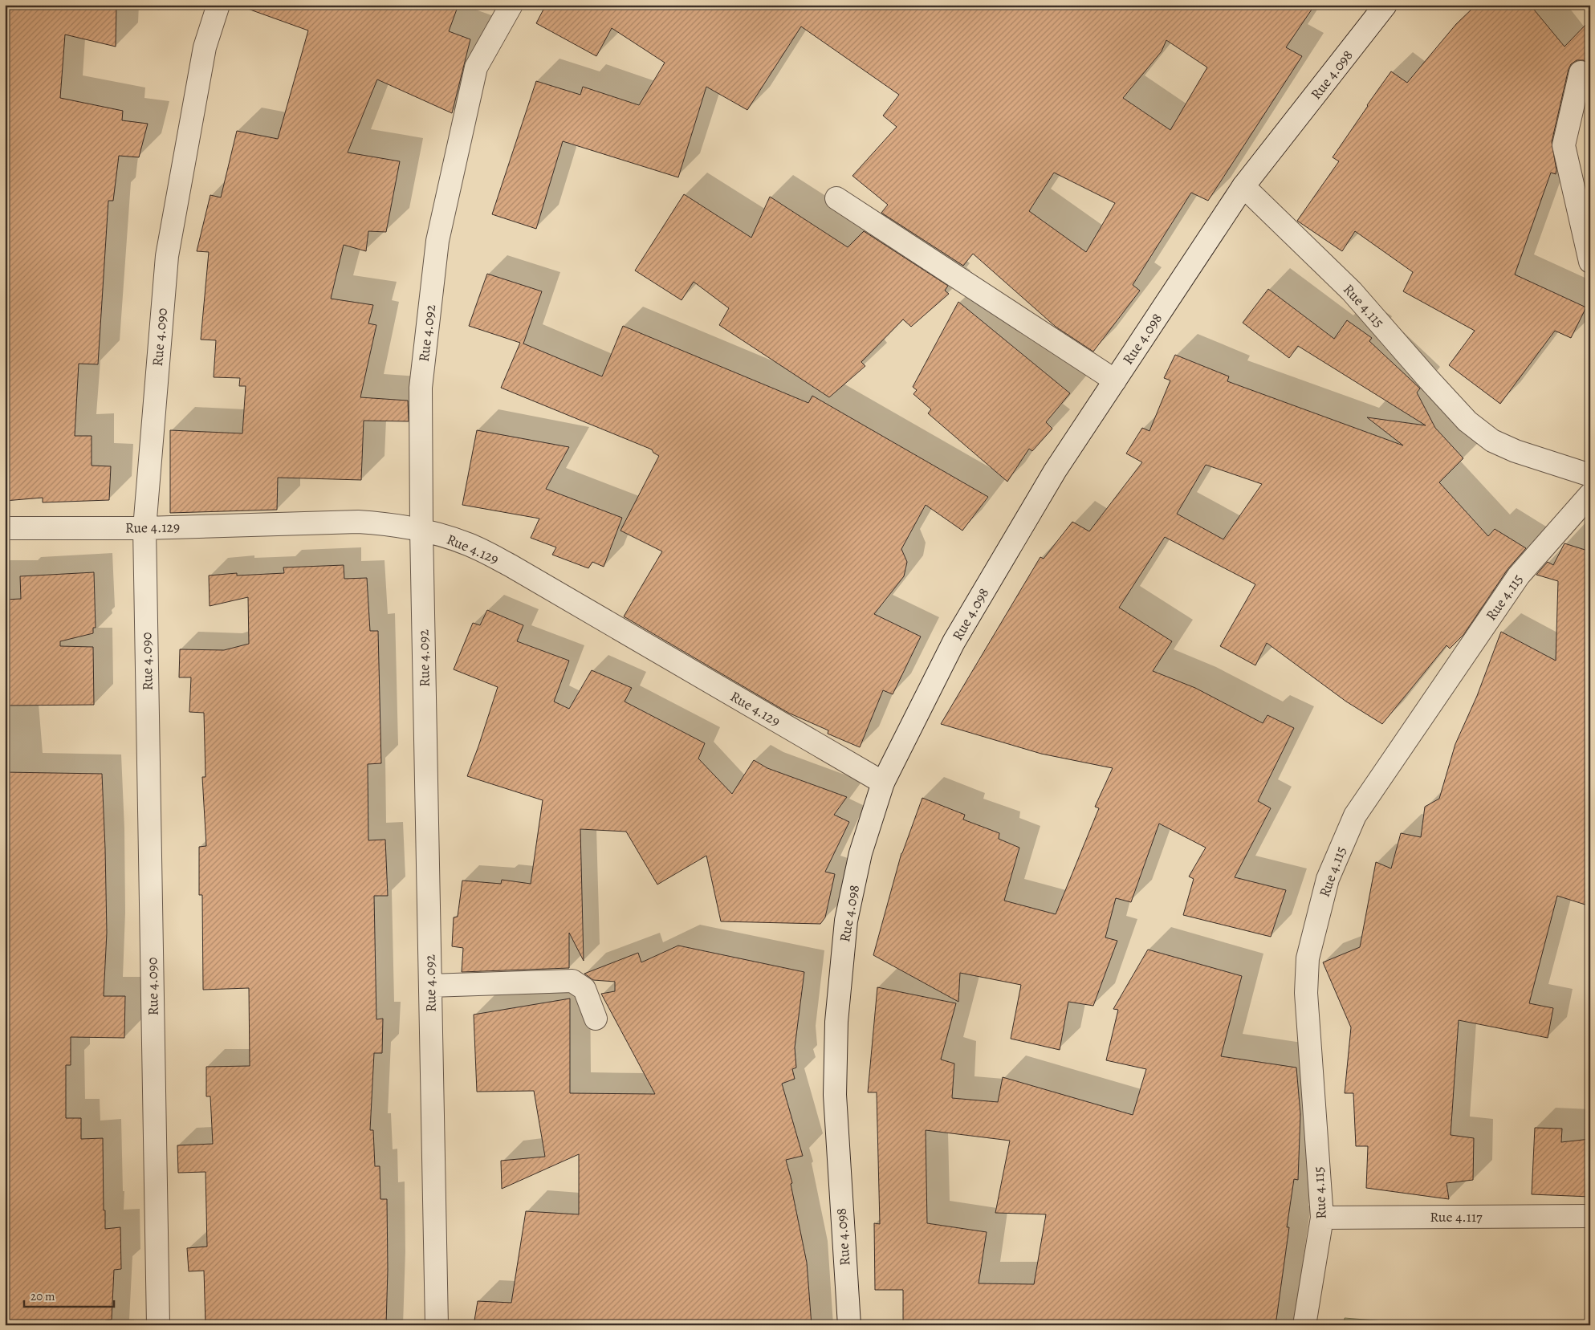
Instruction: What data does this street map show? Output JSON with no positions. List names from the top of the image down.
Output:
{
  "streets": {
    "street": [
      "Rue 4.098",
      "Rue 4.115",
      "Rue 4.092",
      "Rue 4.090",
      "Rue 4.129",
      "Rue 4.117"
    ]
  },
  "crossings": [
    ["Rue 4.098", "Rue 4.115"],
    ["Rue 4.098", "Rue 4.129"],
    ["Rue 4.115", "Rue 4.117"],
    ["Rue 4.092", "Rue 4.129"],
    ["Rue 4.090", "Rue 4.129"]
  ],
  "scale_bar": "20 m"
}
